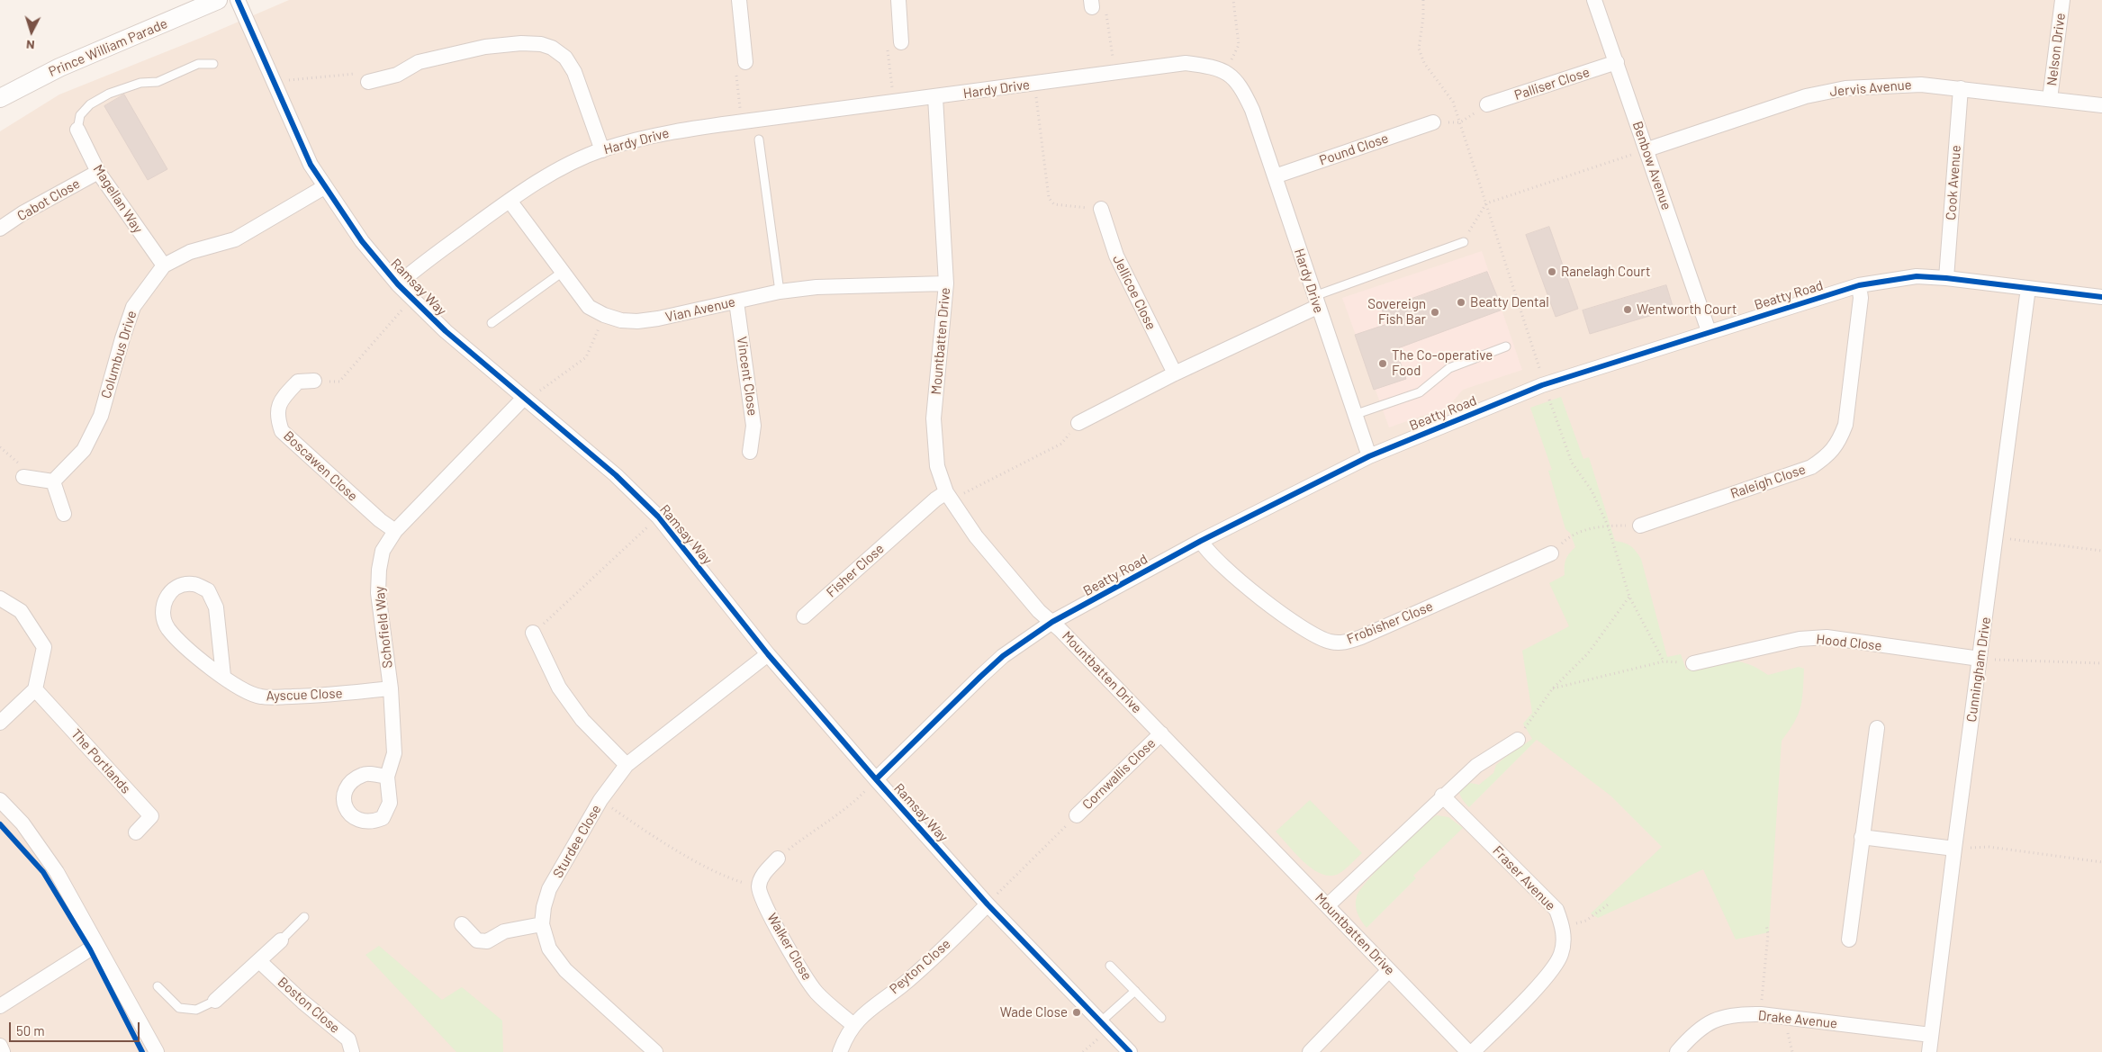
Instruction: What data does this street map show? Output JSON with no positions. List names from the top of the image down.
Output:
{
  "streets": {
    "street": [
      "Prince William Parade",
      "Nelson Drive",
      "Palliser Close",
      "Jervis Avenue",
      "Hardy Drive",
      "Pound Close",
      "Benbow Avenue",
      "Cook Avenue",
      "Magellan Way",
      "Cabot Close",
      "Ramsay Way",
      "Jellicoe Close",
      "Beatty Road",
      "Vian Avenue",
      "Mountbatten Drive",
      "Columbus Drive",
      "Vincent Close",
      "Boscawen Close",
      "Raleigh Close",
      "Fisher Close",
      "Frobisher Close",
      "Schofield Way",
      "Hood Close",
      "Cunningham Drive",
      "Ayscue Close",
      "The Portlands",
      "Cornwallis Close",
      "Sturdee Close",
      "Fraser Avenue",
      "Walker Close",
      "Peyton Close",
      "Boston Close",
      "Drake Avenue"
    ]
  },
  "crossings": [
    ["Nelson Drive", "Jervis Avenue"],
    ["Palliser Close", "Benbow Avenue"],
    ["Jervis Avenue", "Benbow Avenue"],
    ["Jervis Avenue", "Cook Avenue"],
    ["Hardy Drive", "Pound Close"],
    ["Hardy Drive", "Ramsay Way"],
    ["Hardy Drive", "Beatty Road"],
    ["Hardy Drive", "Vian Avenue"],
    ["Hardy Drive", "Mountbatten Drive"],
    ["Benbow Avenue", "Beatty Road"],
    ["Cook Avenue", "Beatty Road"],
    ["Magellan Way", "Cabot Close"],
    ["Magellan Way", "Columbus Drive"],
    ["Ramsay Way", "Beatty Road"],
    ["Ramsay Way", "Columbus Drive"],
    ["Ramsay Way", "Schofield Way"],
    ["Ramsay Way", "Sturdee Close"],
    ["Ramsay Way", "Peyton Close"],
    ["Beatty Road", "Mountbatten Drive"],
    ["Beatty Road", "Raleigh Close"],
    ["Beatty Road", "Frobisher Close"],
    ["Beatty Road", "Cunningham Drive"],
    ["Vian Avenue", "Mountbatten Drive"],
    ["Vian Avenue", "Vincent Close"],
    ["Mountbatten Drive", "Fisher Close"],
    ["Mountbatten Drive", "Cornwallis Close"],
    ["Boscawen Close", "Schofield Way"],
    ["Schofield Way", "Ayscue Close"],
    ["Hood Close", "Cunningham Drive"],
    ["Cunningham Drive", "Drake Avenue"],
    ["Walker Close", "Peyton Close"]
  ],
  "places": [
    "Ranelagh Court",
    "Beatty Dental",
    "Wentworth Court",
    "Sovereign Fish Bar",
    "The Co-operative Food",
    "Wade Close"
  ],
  "scale_bar": "50 m",
  "north": "bottom"
}
